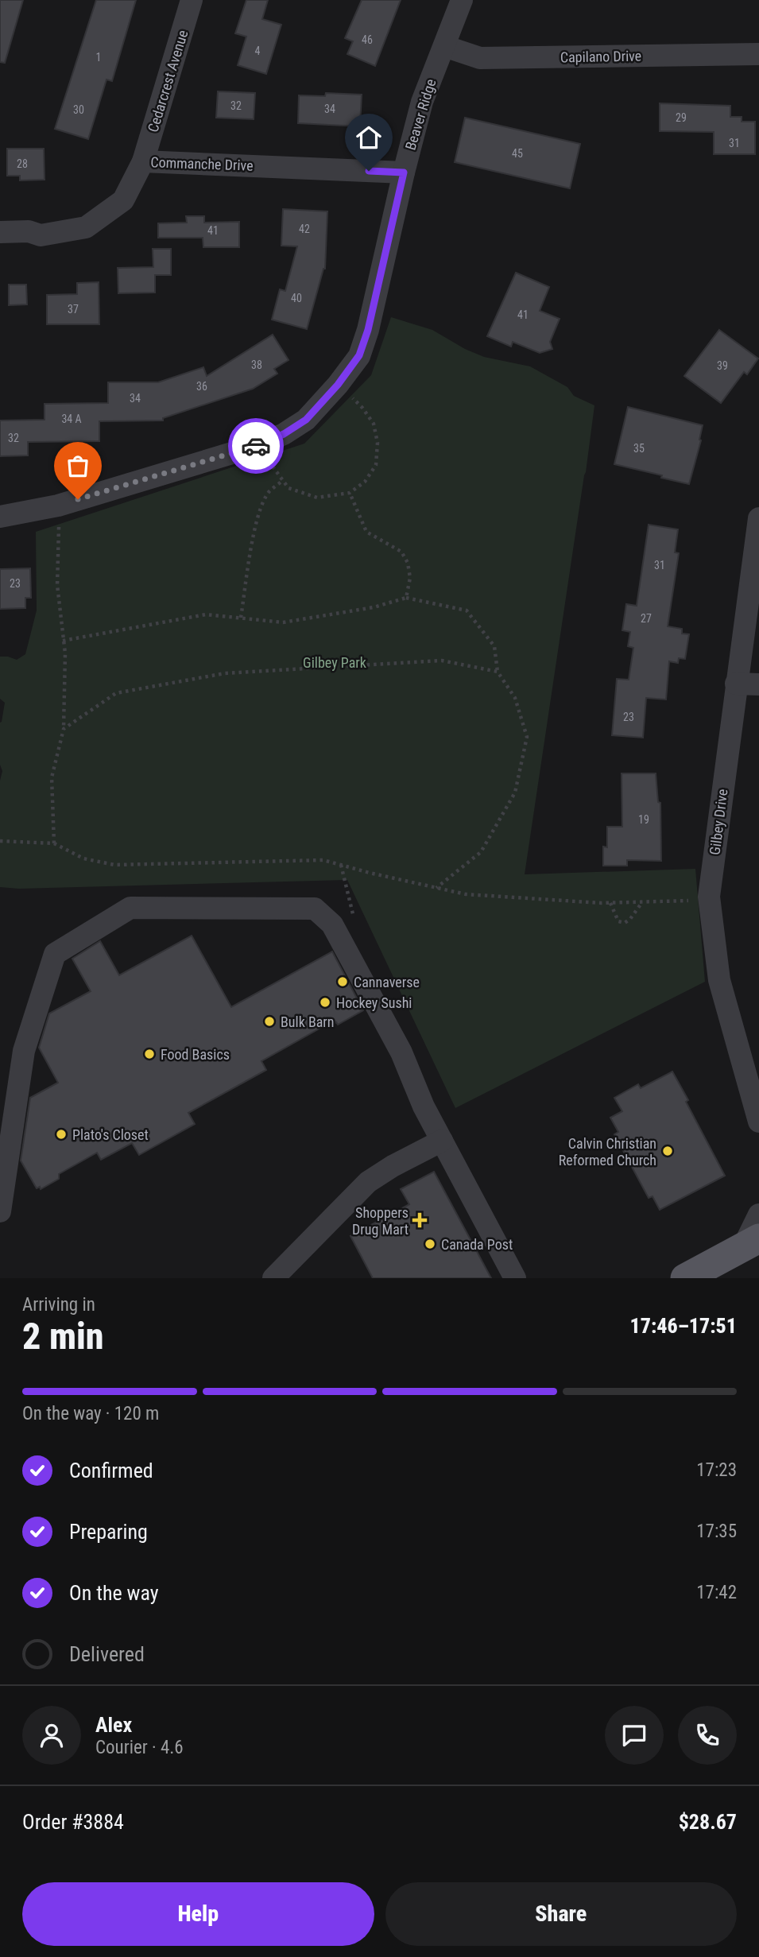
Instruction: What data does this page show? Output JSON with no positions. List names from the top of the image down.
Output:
{
  "streets": {
    "street": [
      "Capilano Drive",
      "Cedarcrest Avenue",
      "Beaver Ridge",
      "Commanche Drive",
      "Gilbey Drive"
    ]
  },
  "crossings": [
    ["Capilano Drive", "Beaver Ridge"],
    ["Cedarcrest Avenue", "Commanche Drive"],
    ["Beaver Ridge", "Commanche Drive"]
  ],
  "parks": ["Gilbey Park"],
  "places": {
    "other": [
      "Cannaverse",
      "Hockey Sushi",
      "Bulk Barn",
      "Food Basics",
      "Plato's Closet",
      "Calvin Christian Reformed Church",
      "Canada Post"
    ],
    "health": ["Shoppers Drug Mart"]
  },
  "house_numbers": [
    "46",
    "4",
    "1",
    "32",
    "34",
    "30",
    "29",
    "31",
    "45",
    "28",
    "42",
    "41",
    "40",
    "37",
    "41",
    "38",
    "39",
    "36",
    "34",
    "34 A",
    "32",
    "35",
    "31",
    "23",
    "27",
    "23",
    "19"
  ],
  "page": {
    "heading": ["2 min", "Arriving in", "17:46–17:51"],
    "panel": [
      "Alex",
      "Courier · 4.6",
      "Order #3884",
      "$28.67"
    ],
    "bar": "On the way · 120 m",
    "list": [
      ["Confirmed", "17:23"],
      ["Preparing", "17:35"],
      ["On the way", "17:42"],
      "Delivered"
    ],
    "buttons": ["Help", "Share"]
  }
}
